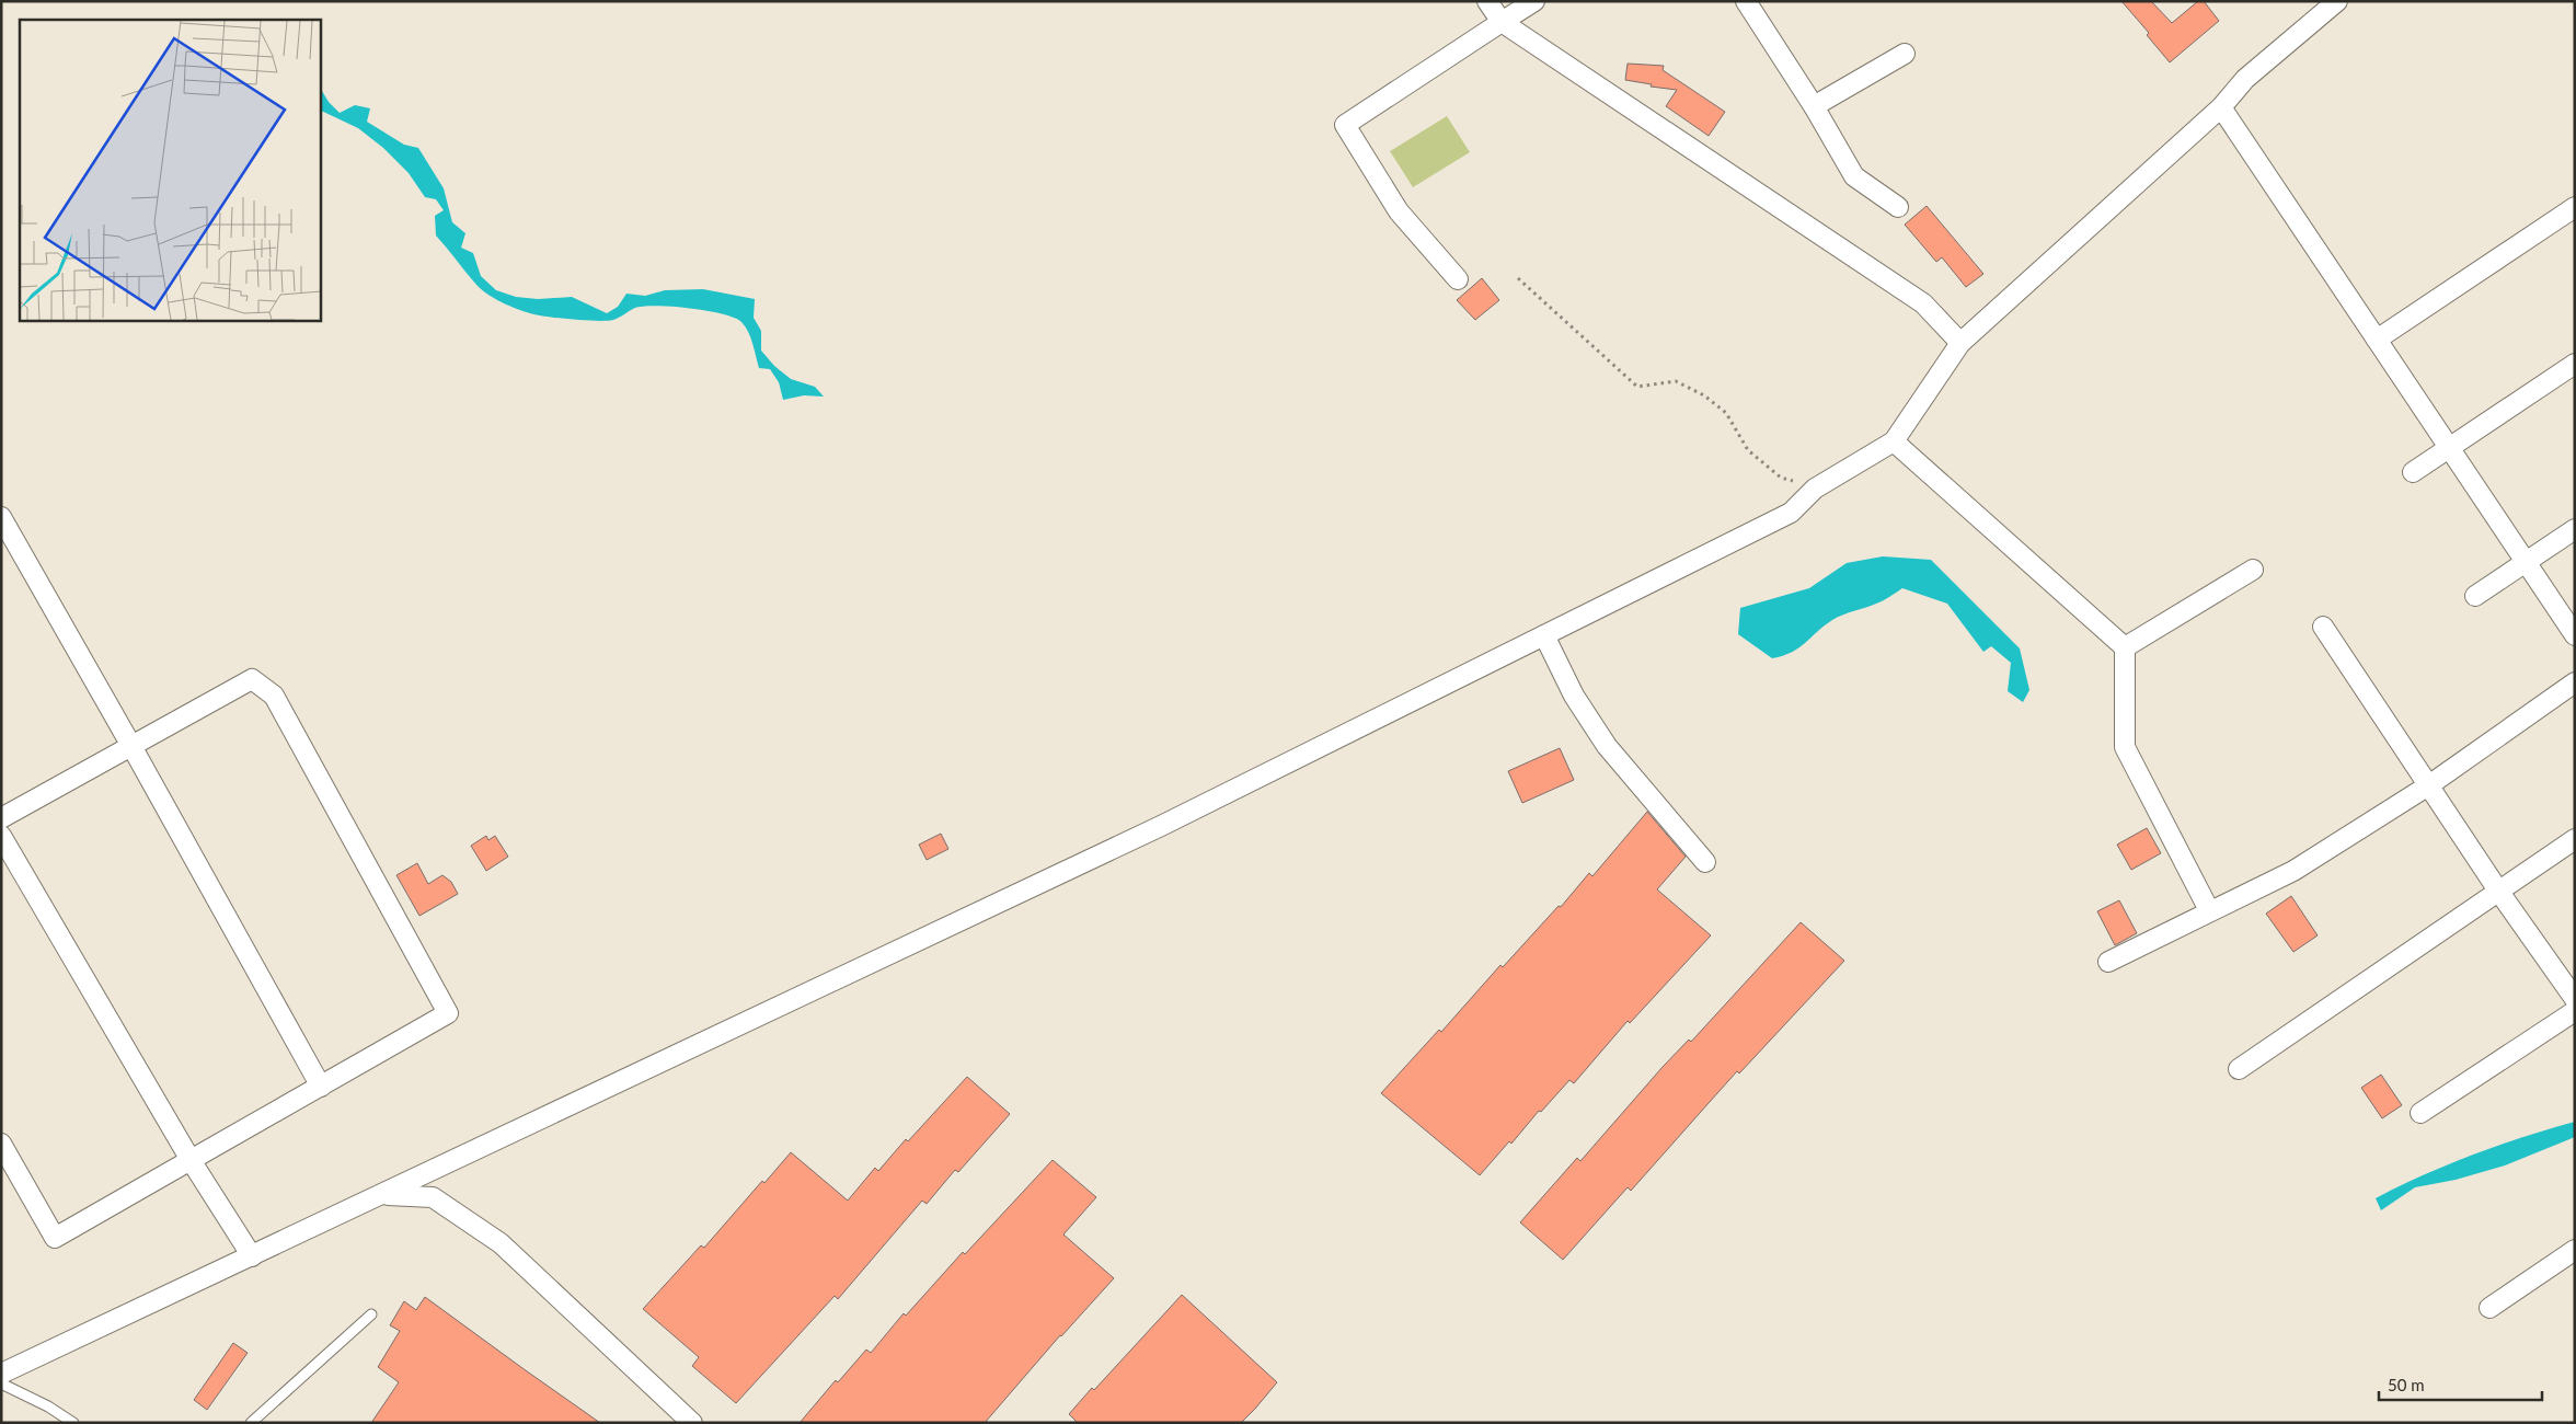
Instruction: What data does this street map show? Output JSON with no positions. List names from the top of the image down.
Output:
{
  "scale_bar": "50 m"
}
